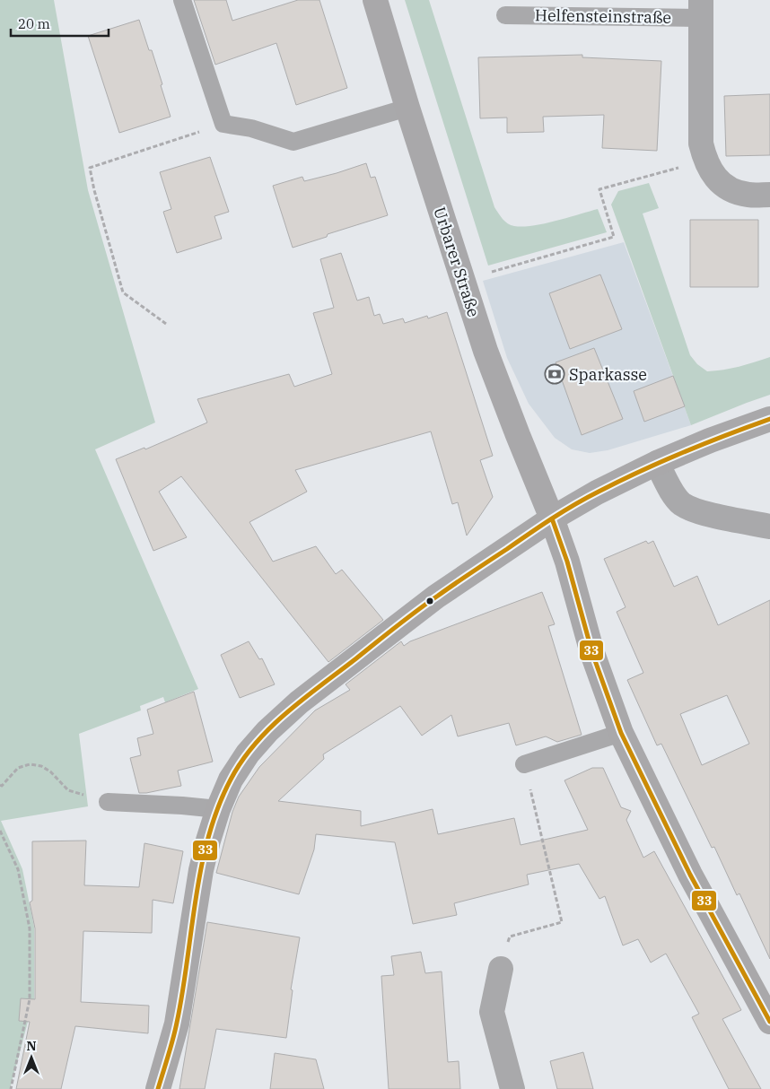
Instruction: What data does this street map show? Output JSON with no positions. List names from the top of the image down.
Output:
{
  "streets": {
    "street": ["Helfensteinstraße", "Urbarer Straße"]
  },
  "places": {
    "bank": ["Sparkasse"]
  },
  "lines": ["transit line 33"],
  "scale_bar": "20 m",
  "north": "top"
}
